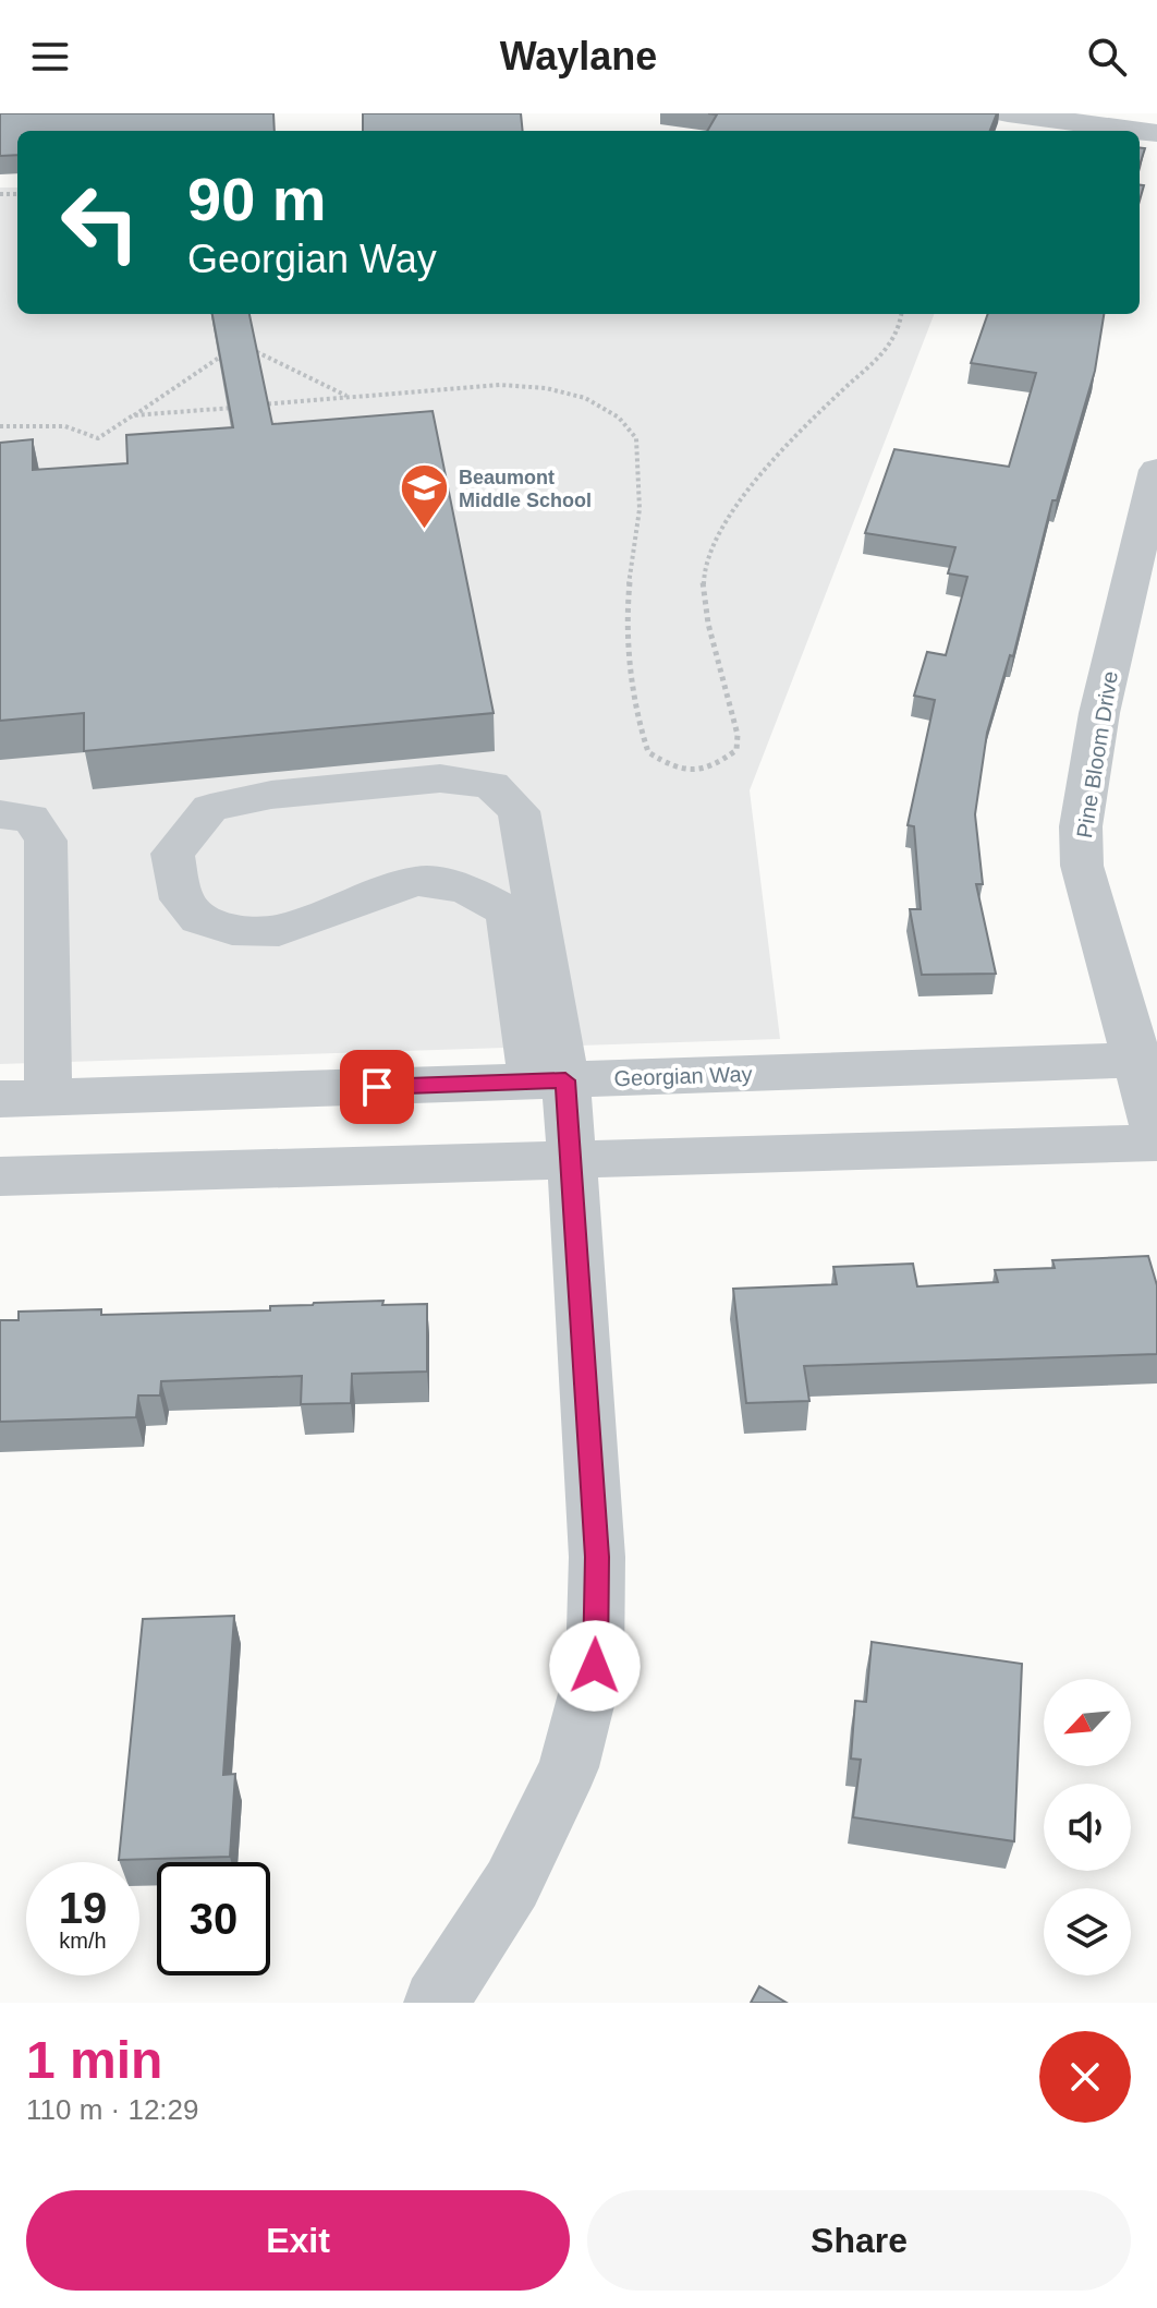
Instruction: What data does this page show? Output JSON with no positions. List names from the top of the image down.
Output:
{
  "streets": {
    "street": ["Pine Bloom Drive", "Georgian Way"]
  },
  "crossings": [
    ["Pine Bloom Drive", "Georgian Way"]
  ],
  "places": {
    "school or university": ["Beaumont Middle School"]
  },
  "north": "bottom left",
  "page": {
    "header": "Waylane",
    "turn": ["90 m", "Georgian Way"],
    "speed": "19 km/h",
    "limit": "30",
    "heading": ["1 min", "110 m · 12:29"],
    "buttons": ["Exit", "Share"]
  }
}
